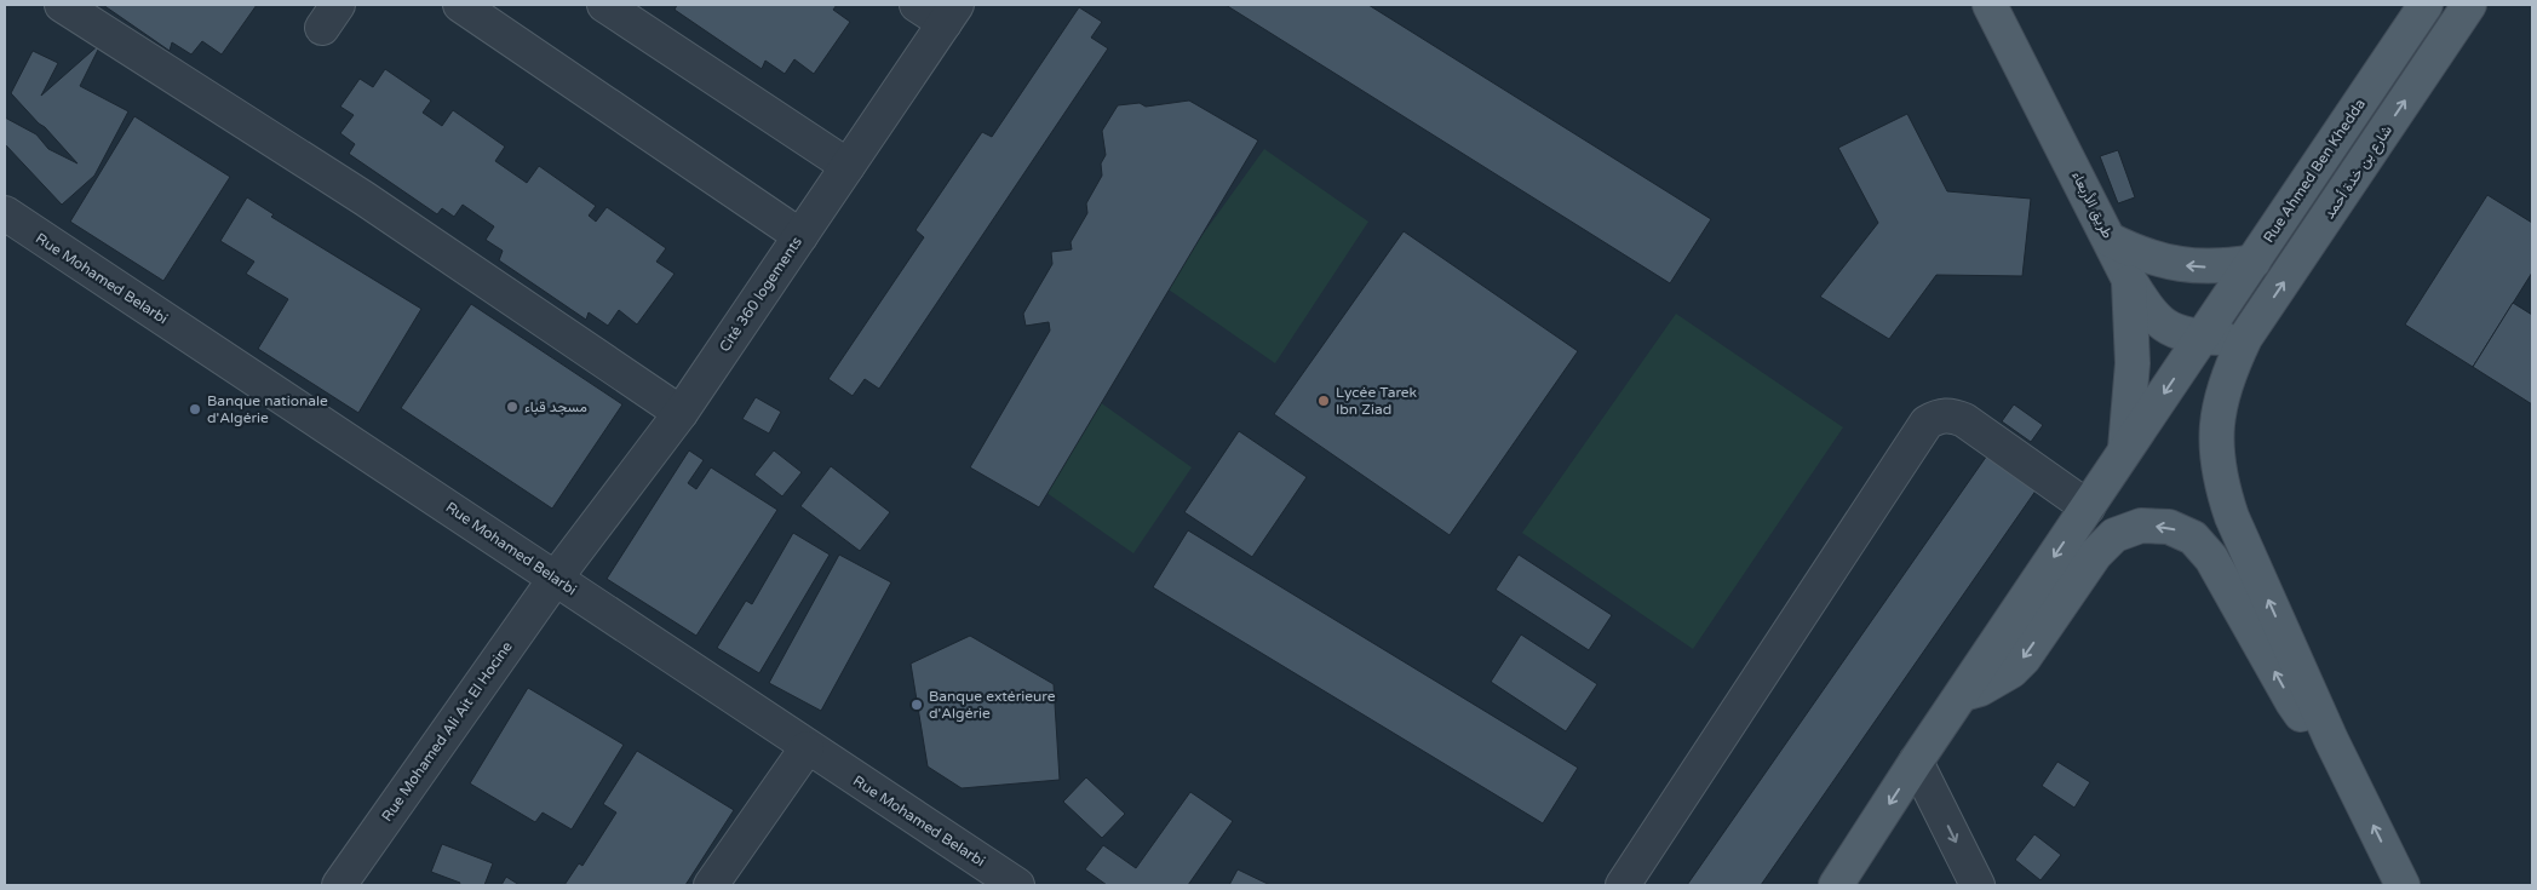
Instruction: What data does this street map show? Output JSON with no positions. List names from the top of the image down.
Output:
{
  "streets": {
    "main road": ["Rue Ahmed Ben Khedda", "شارع بن خدة أحمد", "طريق الأربعاء"],
    "street": ["Rue Mohamed Belarbi", "Cité 360 logements", "Rue Mohamed Ali Ait El Hocine"]
  },
  "crossings": [
    ["Rue Ahmed Ben Khedda", "طريق الأربعاء"],
    ["شارع بن خدة أحمد", "طريق الأربعاء"],
    ["Rue Mohamed Belarbi", "Cité 360 logements"],
    ["Rue Mohamed Belarbi", "Rue Mohamed Ali Ait El Hocine"],
    ["Cité 360 logements", "Rue Mohamed Ali Ait El Hocine"]
  ],
  "one_way": ["Rue Ahmed Ben Khedda", "شارع بن خدة أحمد"],
  "places": [
    "Lycée Tarek Ibn Ziad",
    "مسجد قباء",
    "Banque nationale d'Algérie",
    "Banque extérieure d'Algérie"
  ]
}
